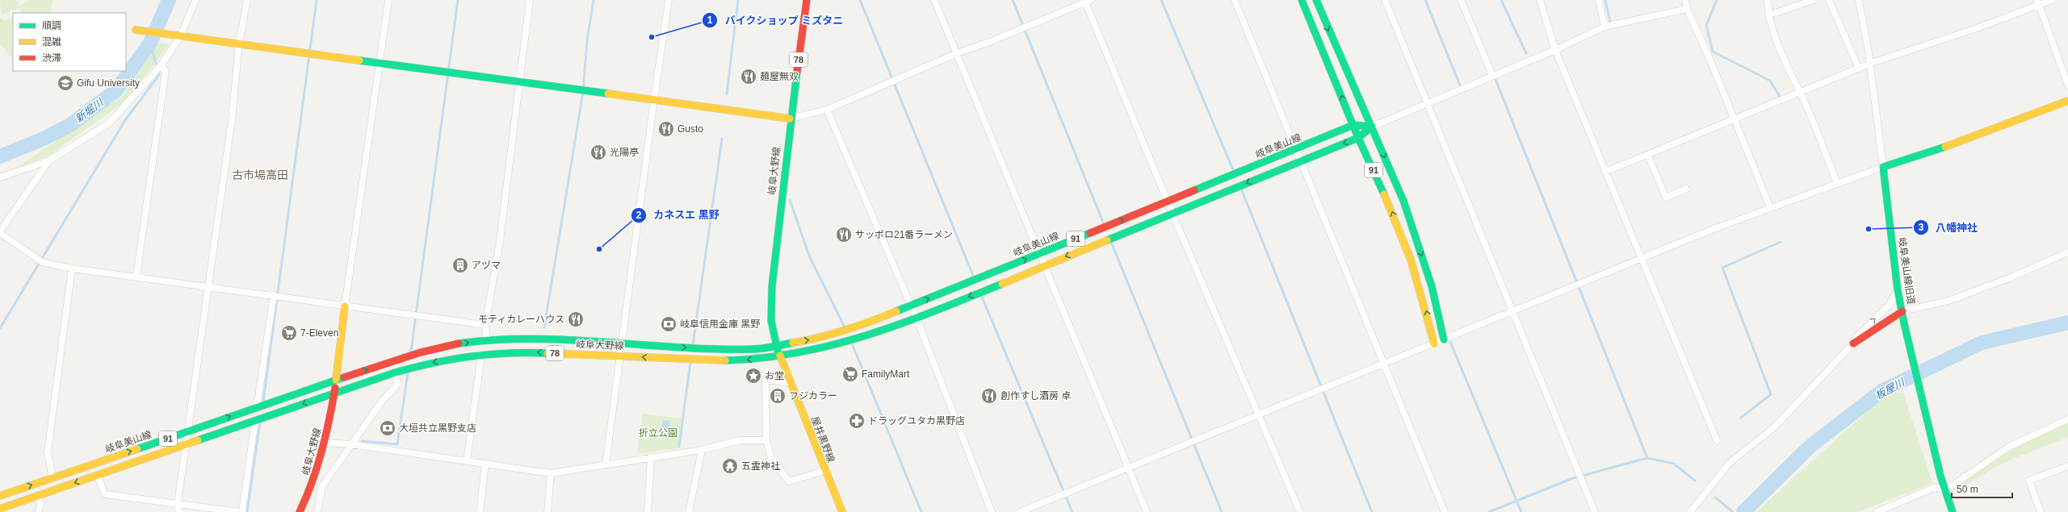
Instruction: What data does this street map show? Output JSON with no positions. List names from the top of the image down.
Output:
{
  "streets": {
    "main road": [
      "78",
      "岐阜美山線",
      "91",
      "岐阜大野線",
      "岐阜美山線旧道",
      "屋井黒野線"
    ]
  },
  "crossings": [
    ["岐阜美山線", "91"],
    ["岐阜美山線", "岐阜大野線"],
    ["91", "岐阜大野線"],
    ["91", "屋井黒野線"],
    ["岐阜大野線", "屋井黒野線"]
  ],
  "districts": ["古市場高田"],
  "water": ["新堀川", "板屋川"],
  "parks": ["折立公園"],
  "places": {
    "other": ["バイクショップ ミズタニ", "八幡神社", "カネスエ 黒野"],
    "restaurant": [
      "麺屋無双",
      "Gusto",
      "光陽亭",
      "サッポロ21番ラーメン",
      "モティカレーハウス",
      "創作すし酒房 卓"
    ],
    "school or university": ["Gifu University"],
    "building": ["アヅマ", "フジカラー"],
    "bank": ["岐阜信用金庫 黒野", "大垣共立黒野支店"],
    "supermarket": ["7-Eleven", "FamilyMart"],
    "place": ["お堂"],
    "pharmacy": ["ドラッグユタカ黒野店"],
    "temple": ["五霊神社"]
  },
  "legend": ["順調", "混雑", "渋滞"],
  "scale_bar": "50 m"
}
